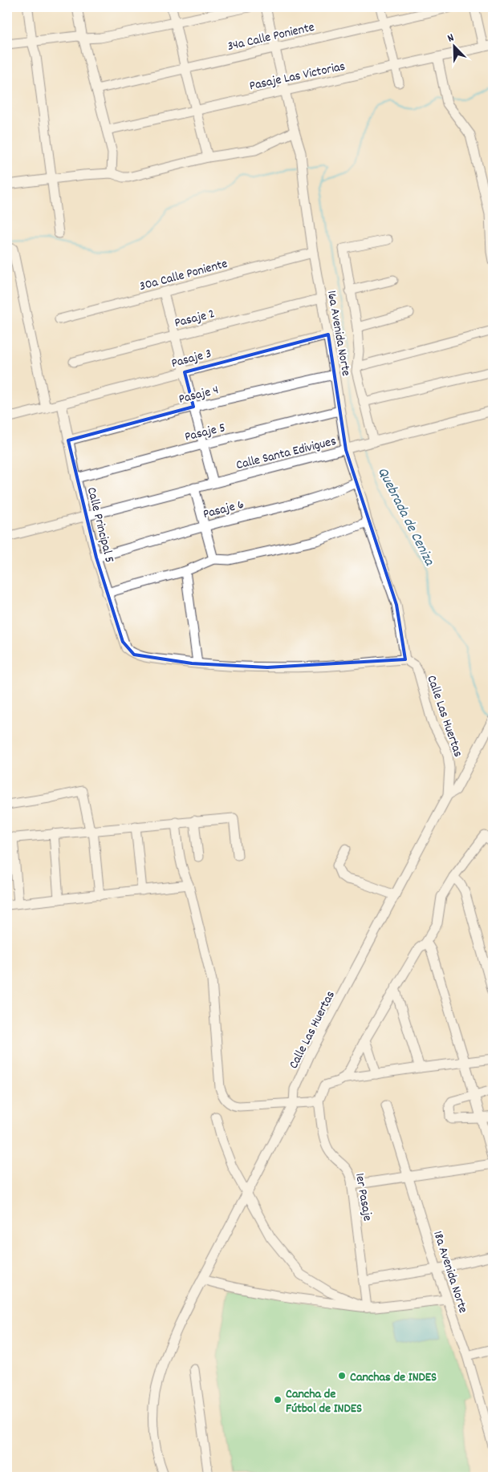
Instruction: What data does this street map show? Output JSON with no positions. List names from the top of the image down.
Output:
{
  "streets": {
    "street": [
      "34a Calle Poniente",
      "Pasaje Las Victorias",
      "30a Calle Poniente",
      "Pasaje 2",
      "16a Avenida Norte",
      "Pasaje 3",
      "Pasaje 4",
      "Pasaje 5",
      "Calle Santa Edivigues",
      "Pasaje 6",
      "Calle Principal 5",
      "Calle Las Huertas",
      "1er Pasaje",
      "18a Avenida Norte"
    ]
  },
  "crossings": [
    ["34a Calle Poniente", "16a Avenida Norte"],
    ["Pasaje Las Victorias", "16a Avenida Norte"],
    ["30a Calle Poniente", "16a Avenida Norte"],
    ["Pasaje 2", "16a Avenida Norte"],
    ["16a Avenida Norte", "Pasaje 3"],
    ["16a Avenida Norte", "Pasaje 4"],
    ["16a Avenida Norte", "Pasaje 5"],
    ["16a Avenida Norte", "Calle Santa Edivigues"],
    ["16a Avenida Norte", "Pasaje 6"],
    ["16a Avenida Norte", "Calle Las Huertas"],
    ["Pasaje 3", "Calle Principal 5"],
    ["Pasaje 4", "Calle Principal 5"],
    ["Pasaje 5", "Calle Principal 5"],
    ["Calle Santa Edivigues", "Calle Principal 5"],
    ["Pasaje 6", "Calle Principal 5"]
  ],
  "water": ["Quebrada de Ceniza"],
  "places": ["Canchas de INDES", "Cancha de Fútbol de INDES"],
  "north": "top left"
}
